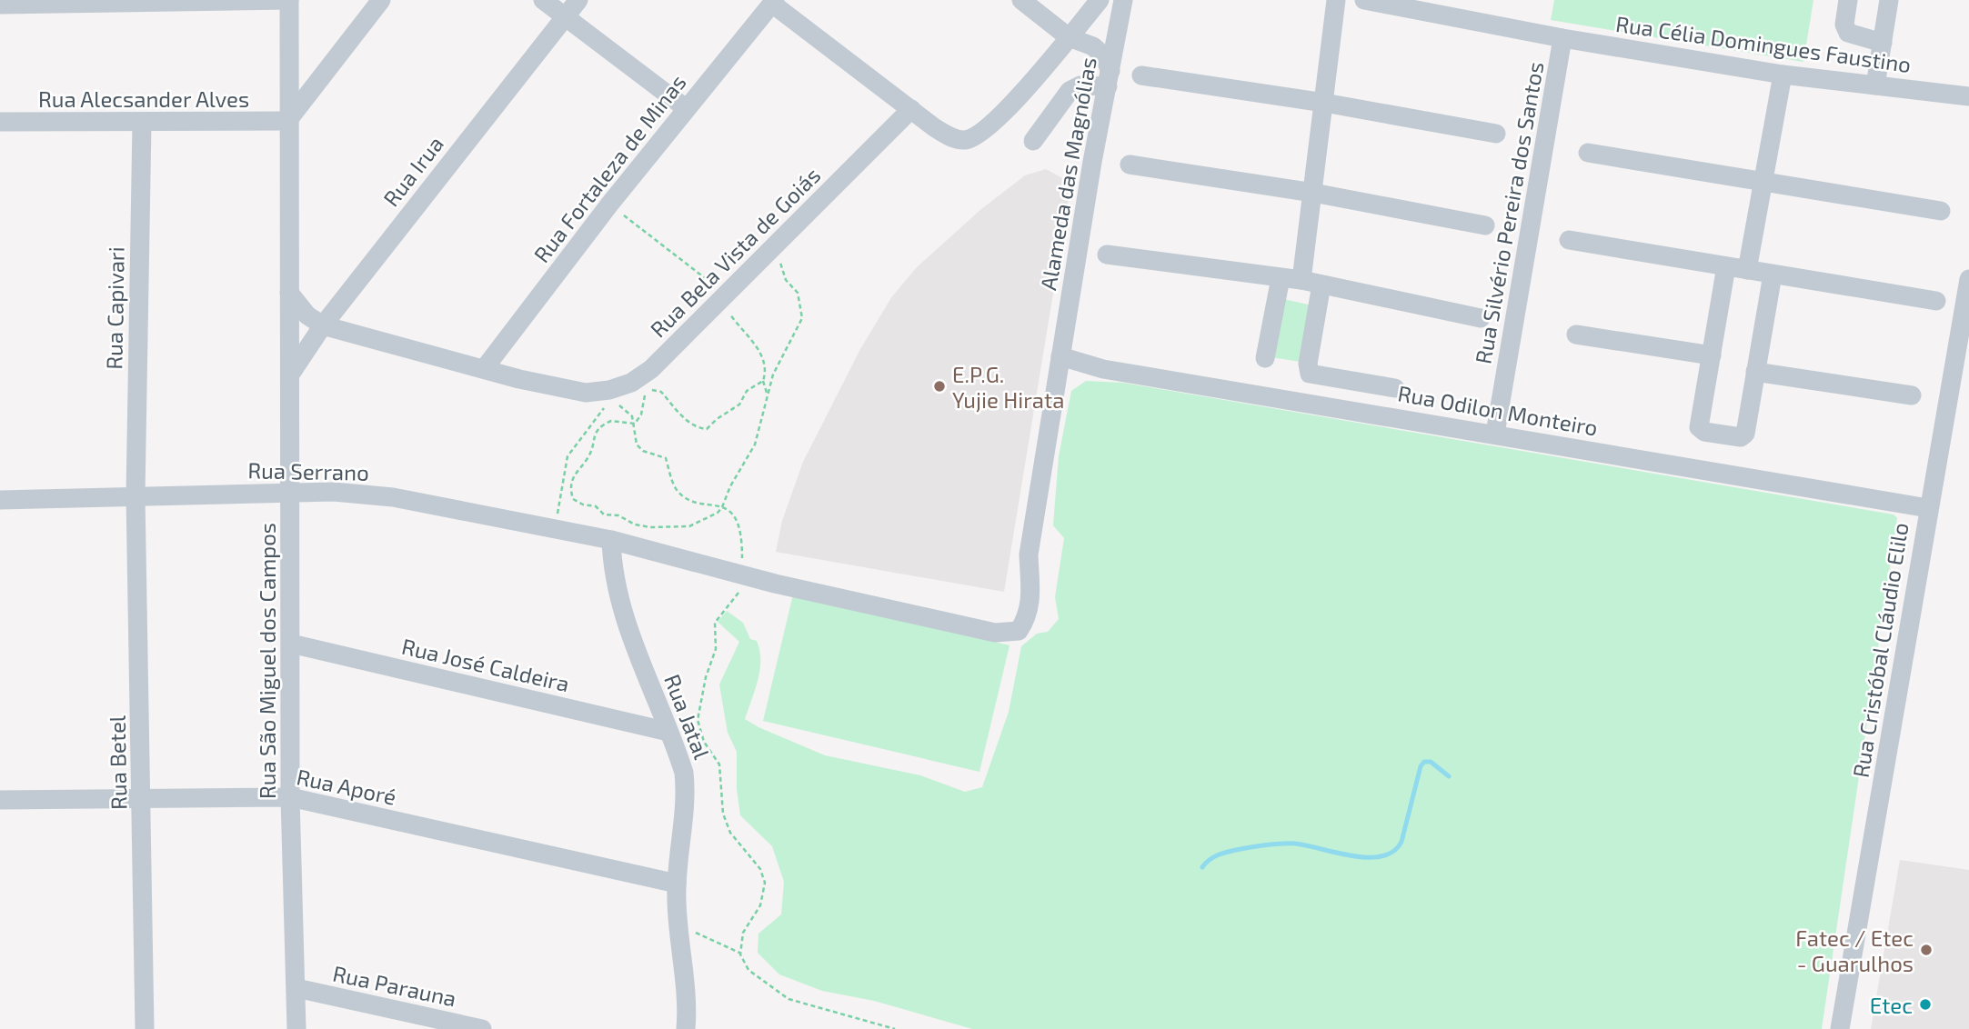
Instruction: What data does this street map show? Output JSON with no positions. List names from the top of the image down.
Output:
{
  "streets": {
    "street": [
      "Rua Célia Domingues Faustino",
      "Rua Alecsander Alves",
      "Rua Fortaleza de Minas",
      "Rua Irua",
      "Alameda das Magnólias",
      "Rua Silvério Pereira dos Santos",
      "Rua Bela Vista de Goiás",
      "Rua Capivari",
      "Rua Odilon Monteiro",
      "Rua Serrano",
      "Rua Cristóbal Cláudio Elilo",
      "Rua São Miguel dos Campos",
      "Rua José Caldeira",
      "Rua Jatal",
      "Rua Betel",
      "Rua Aporé",
      "Rua Parauna"
    ]
  },
  "crossings": [
    ["Rua Célia Domingues Faustino", "Rua Silvério Pereira dos Santos"],
    ["Rua Alecsander Alves", "Rua Capivari"],
    ["Rua Alecsander Alves", "Rua São Miguel dos Campos"],
    ["Rua Fortaleza de Minas", "Rua Bela Vista de Goiás"],
    ["Rua Irua", "Rua Bela Vista de Goiás"],
    ["Rua Irua", "Rua São Miguel dos Campos"],
    ["Alameda das Magnólias", "Rua Odilon Monteiro"],
    ["Alameda das Magnólias", "Rua Serrano"],
    ["Rua Silvério Pereira dos Santos", "Rua Odilon Monteiro"],
    ["Rua Capivari", "Rua Serrano"],
    ["Rua Capivari", "Rua Betel"],
    ["Rua Odilon Monteiro", "Rua Cristóbal Cláudio Elilo"],
    ["Rua Serrano", "Rua São Miguel dos Campos"],
    ["Rua Serrano", "Rua Jatal"],
    ["Rua Serrano", "Rua Betel"],
    ["Rua São Miguel dos Campos", "Rua José Caldeira"],
    ["Rua São Miguel dos Campos", "Rua Aporé"],
    ["Rua São Miguel dos Campos", "Rua Parauna"],
    ["Rua José Caldeira", "Rua Jatal"],
    ["Rua Jatal", "Rua Aporé"],
    ["Rua Betel", "Rua Aporé"]
  ],
  "places": ["E.P.G. Yujie Hirata", "Fatec / Etec - Guarulhos", "Etec"]
}
